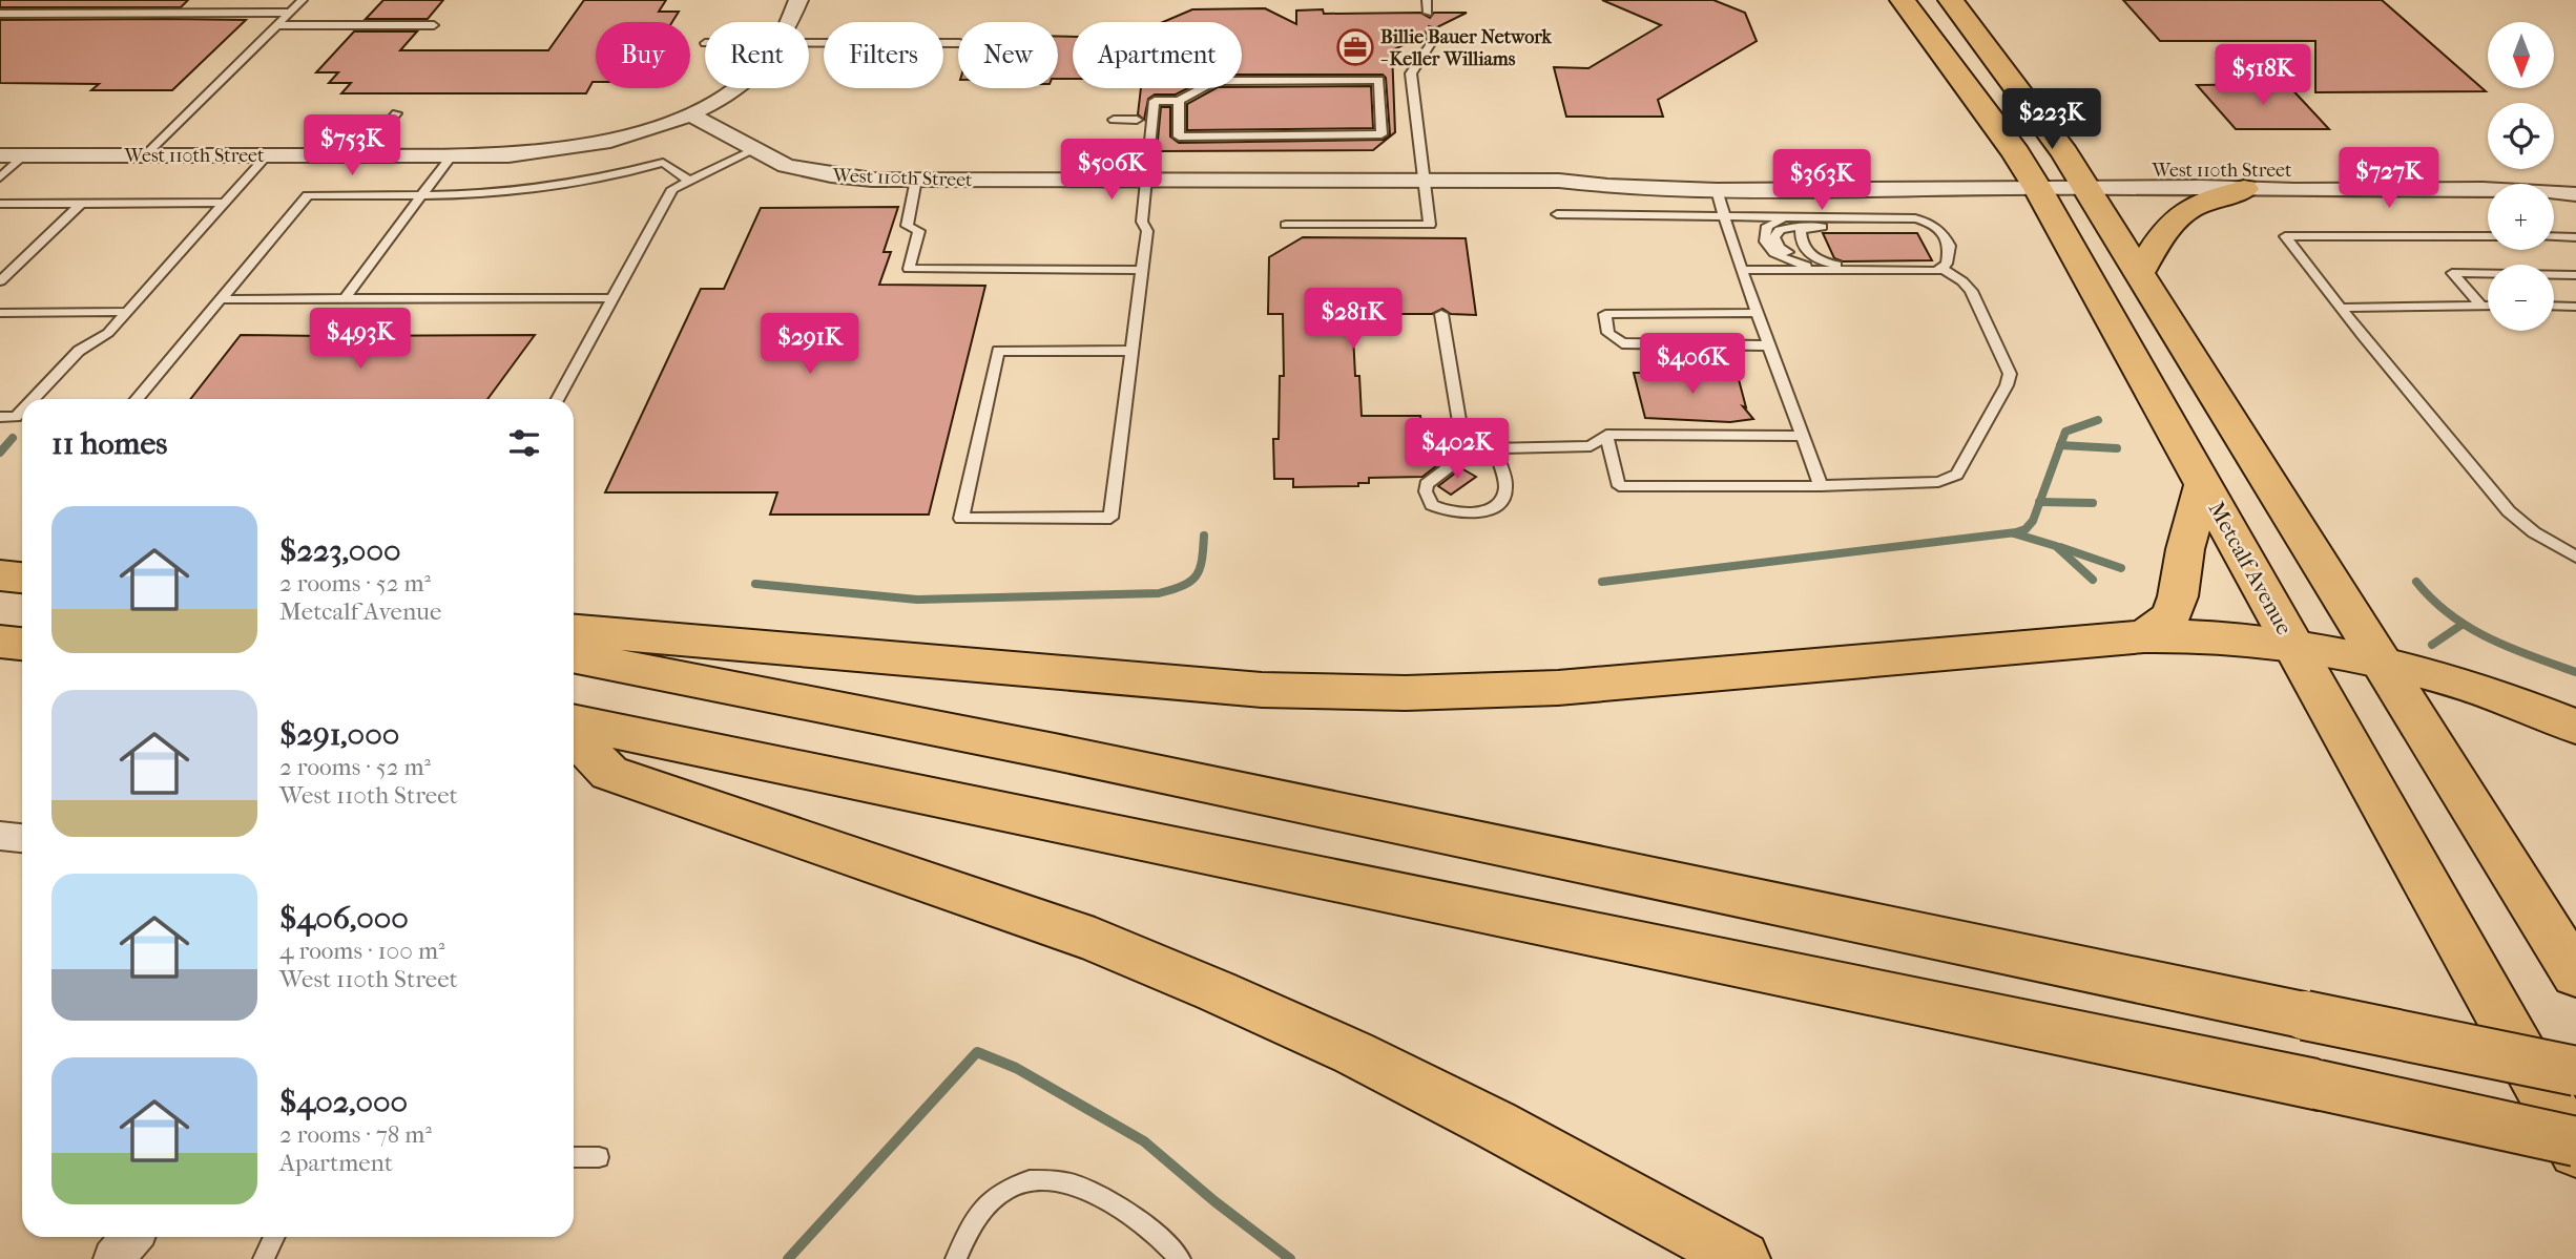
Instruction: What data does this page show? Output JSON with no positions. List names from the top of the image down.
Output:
{
  "streets": {
    "main road": ["Metcalf Avenue"],
    "street": ["West 110th Street"]
  },
  "crossings": [
    ["West 110th Street", "Metcalf Avenue"]
  ],
  "places": {
    "office": ["Billie Bauer Network - Keller Williams"]
  },
  "north": "bottom",
  "page": {
    "map_buttons": ["+", "−"],
    "chip": [
      "Buy",
      "Rent",
      "Filters",
      "New",
      "Apartment"
    ],
    "price": [
      "$518K",
      "$223K",
      "$753K",
      "$506K",
      "$727K",
      "$363K",
      "$281K",
      "$493K",
      "$291K",
      "$406K",
      "$402K"
    ],
    "heading": "11 homes",
    "list": [
      {
        "name": "$223,000",
        "note": "2 rooms · 52 m² · Metcalf Avenue"
      },
      {
        "name": "$291,000",
        "note": "2 rooms · 52 m² · West 110th Street"
      },
      {
        "name": "$406,000",
        "note": "4 rooms · 100 m² · West 110th Street"
      },
      {
        "name": "$402,000",
        "note": "2 rooms · 78 m² · Apartment"
      }
    ]
  }
}
